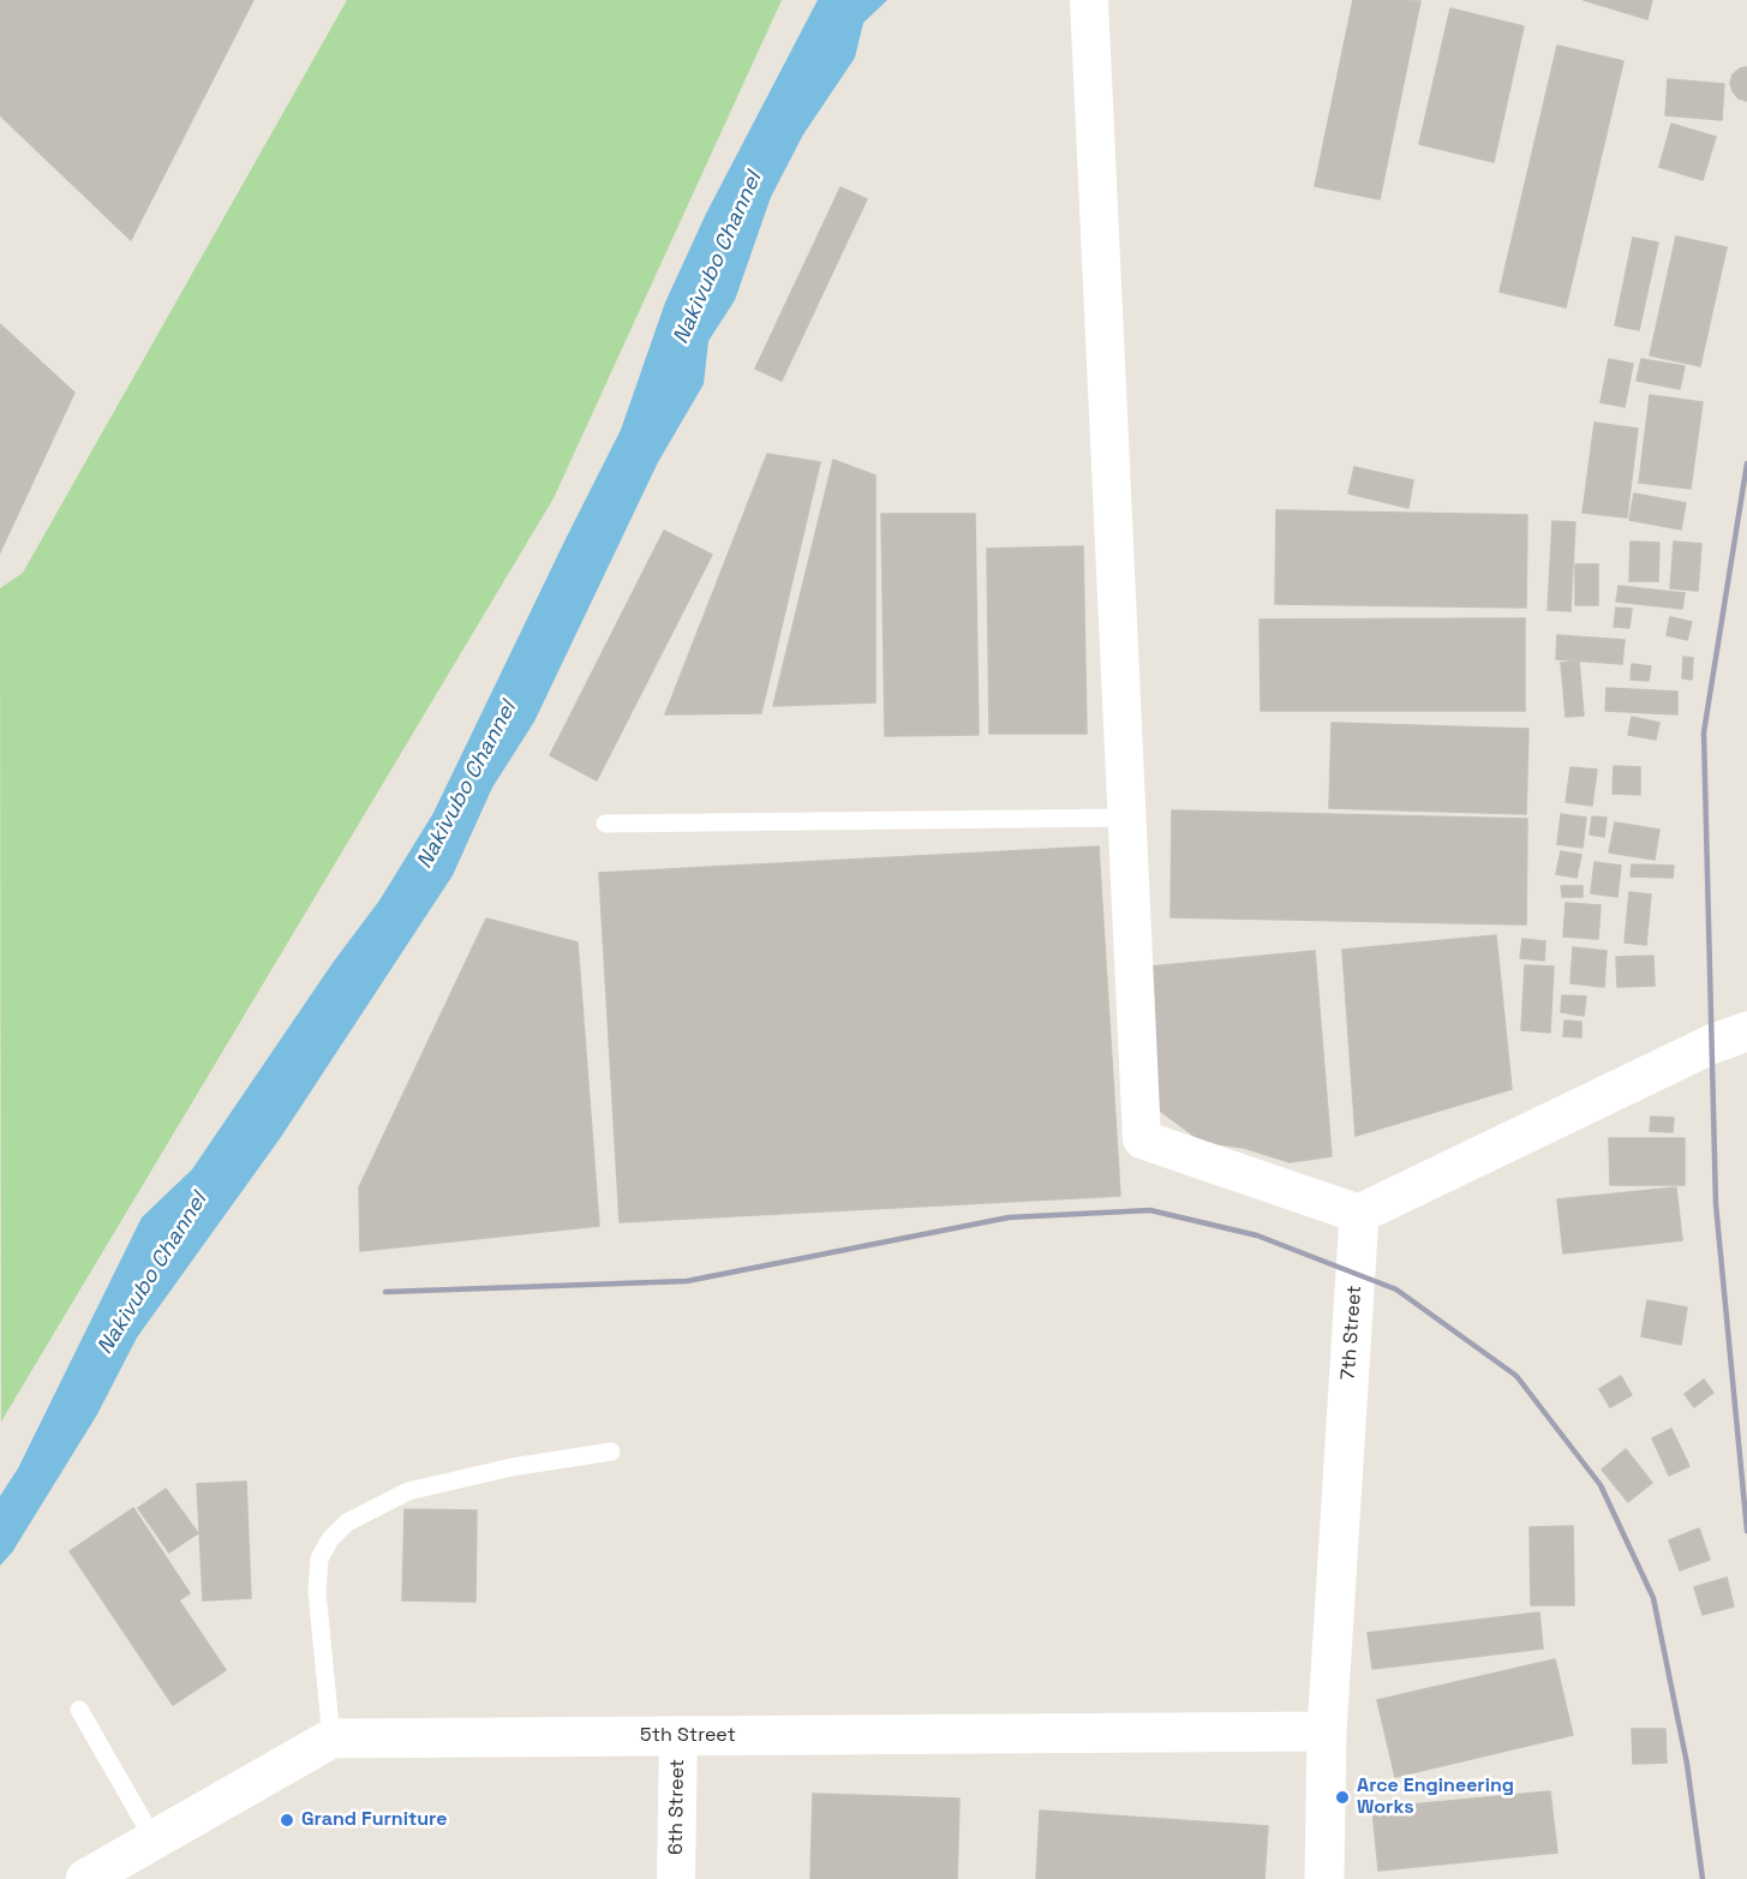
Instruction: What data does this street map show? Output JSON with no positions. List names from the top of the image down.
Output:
{
  "streets": {
    "street": ["7th Street", "5th Street", "6th Street"]
  },
  "crossings": [
    ["7th Street", "5th Street"],
    ["5th Street", "6th Street"]
  ],
  "water": ["Nakivubo Channel"],
  "places": ["Arce Engineering Works", "Grand Furniture"]
}
